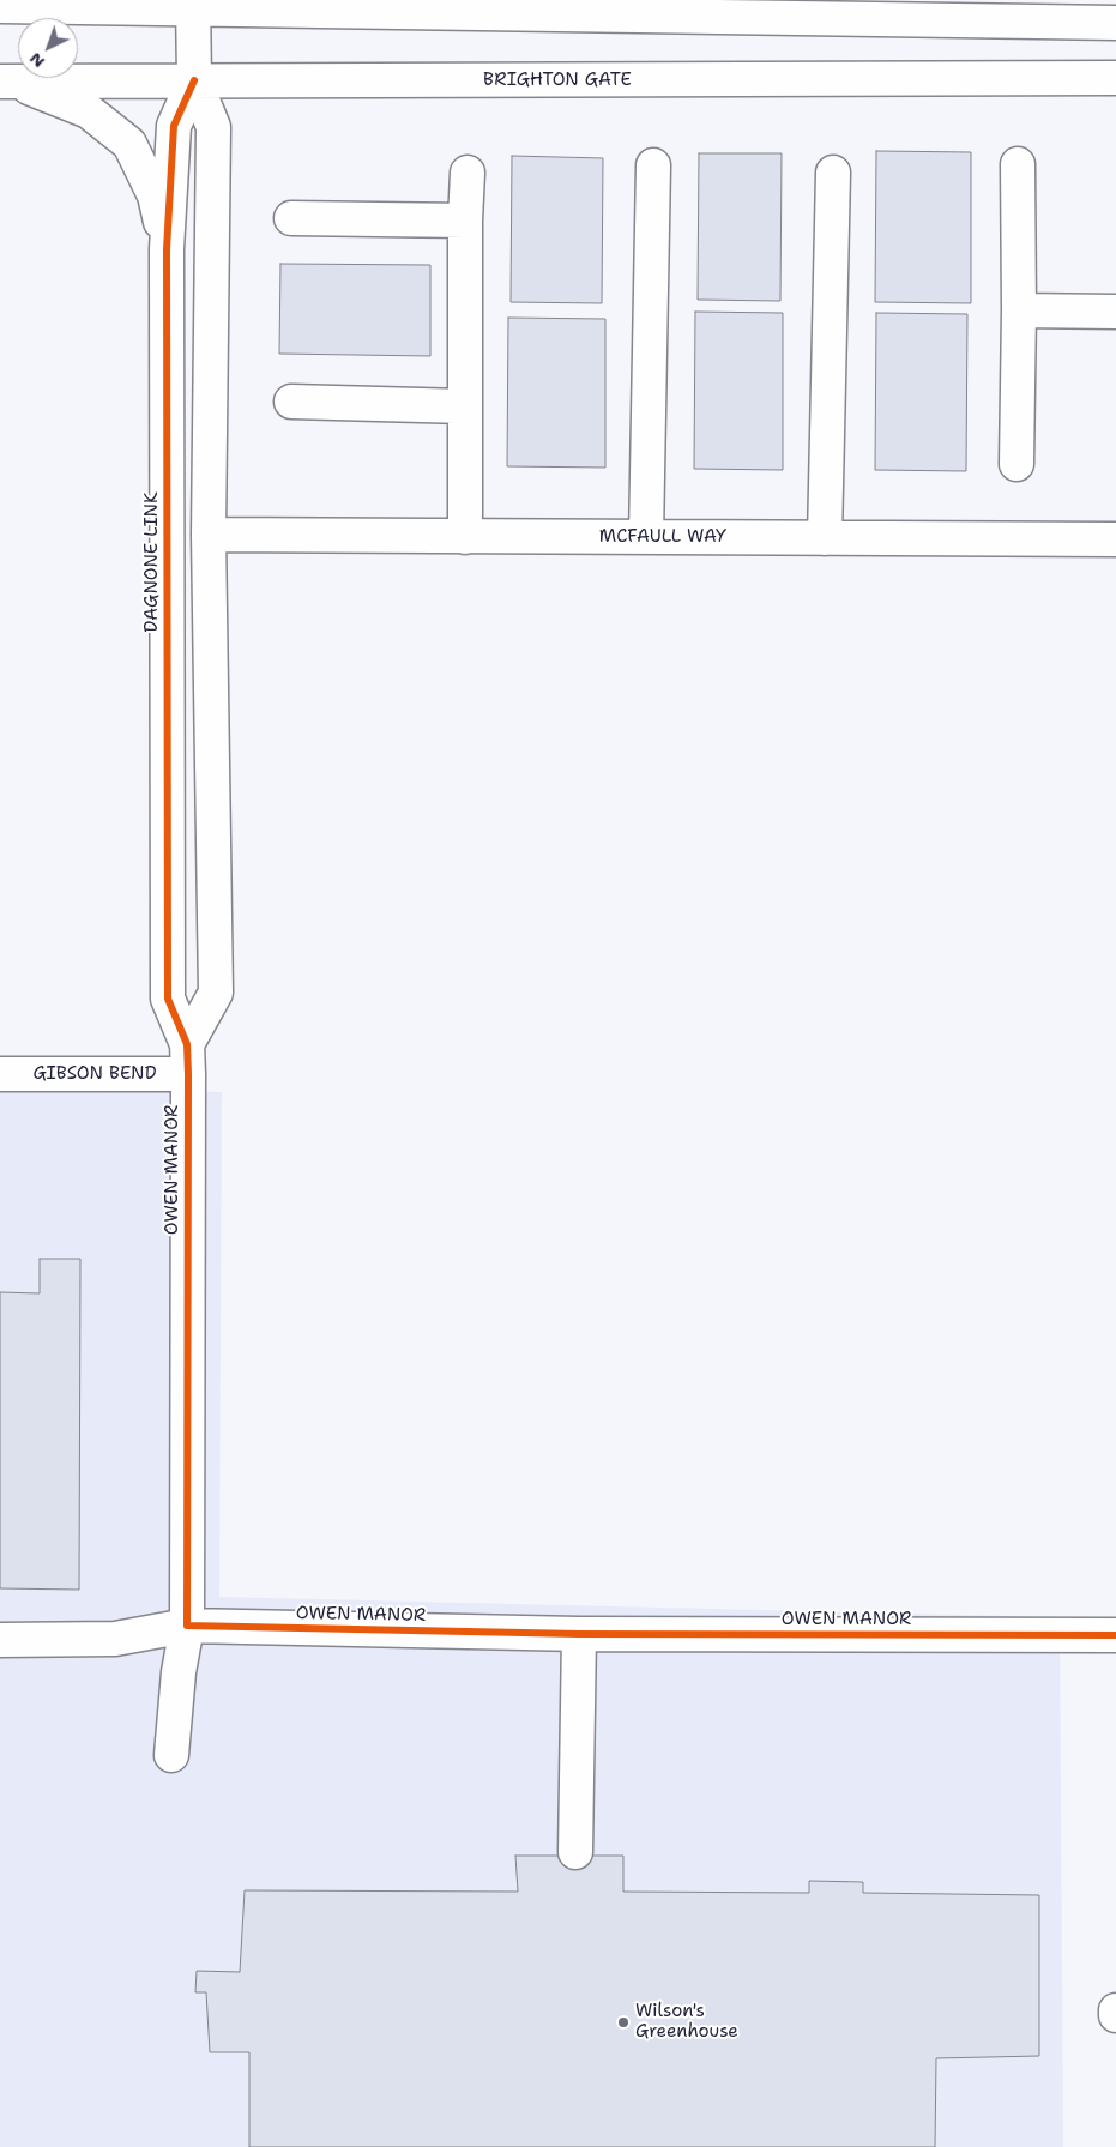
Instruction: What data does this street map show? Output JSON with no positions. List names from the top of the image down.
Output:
{
  "streets": {
    "street": [
      "BRIGHTON GATE",
      "MCFAULL WAY",
      "DAGNONE LINK",
      "GIBSON BEND",
      "OWEN MANOR"
    ]
  },
  "crossings": [
    ["BRIGHTON GATE", "DAGNONE LINK"],
    ["DAGNONE LINK", "GIBSON BEND"],
    ["DAGNONE LINK", "OWEN MANOR"],
    ["GIBSON BEND", "OWEN MANOR"]
  ],
  "places": ["Wilson's Greenhouse"],
  "north": "bottom left"
}
